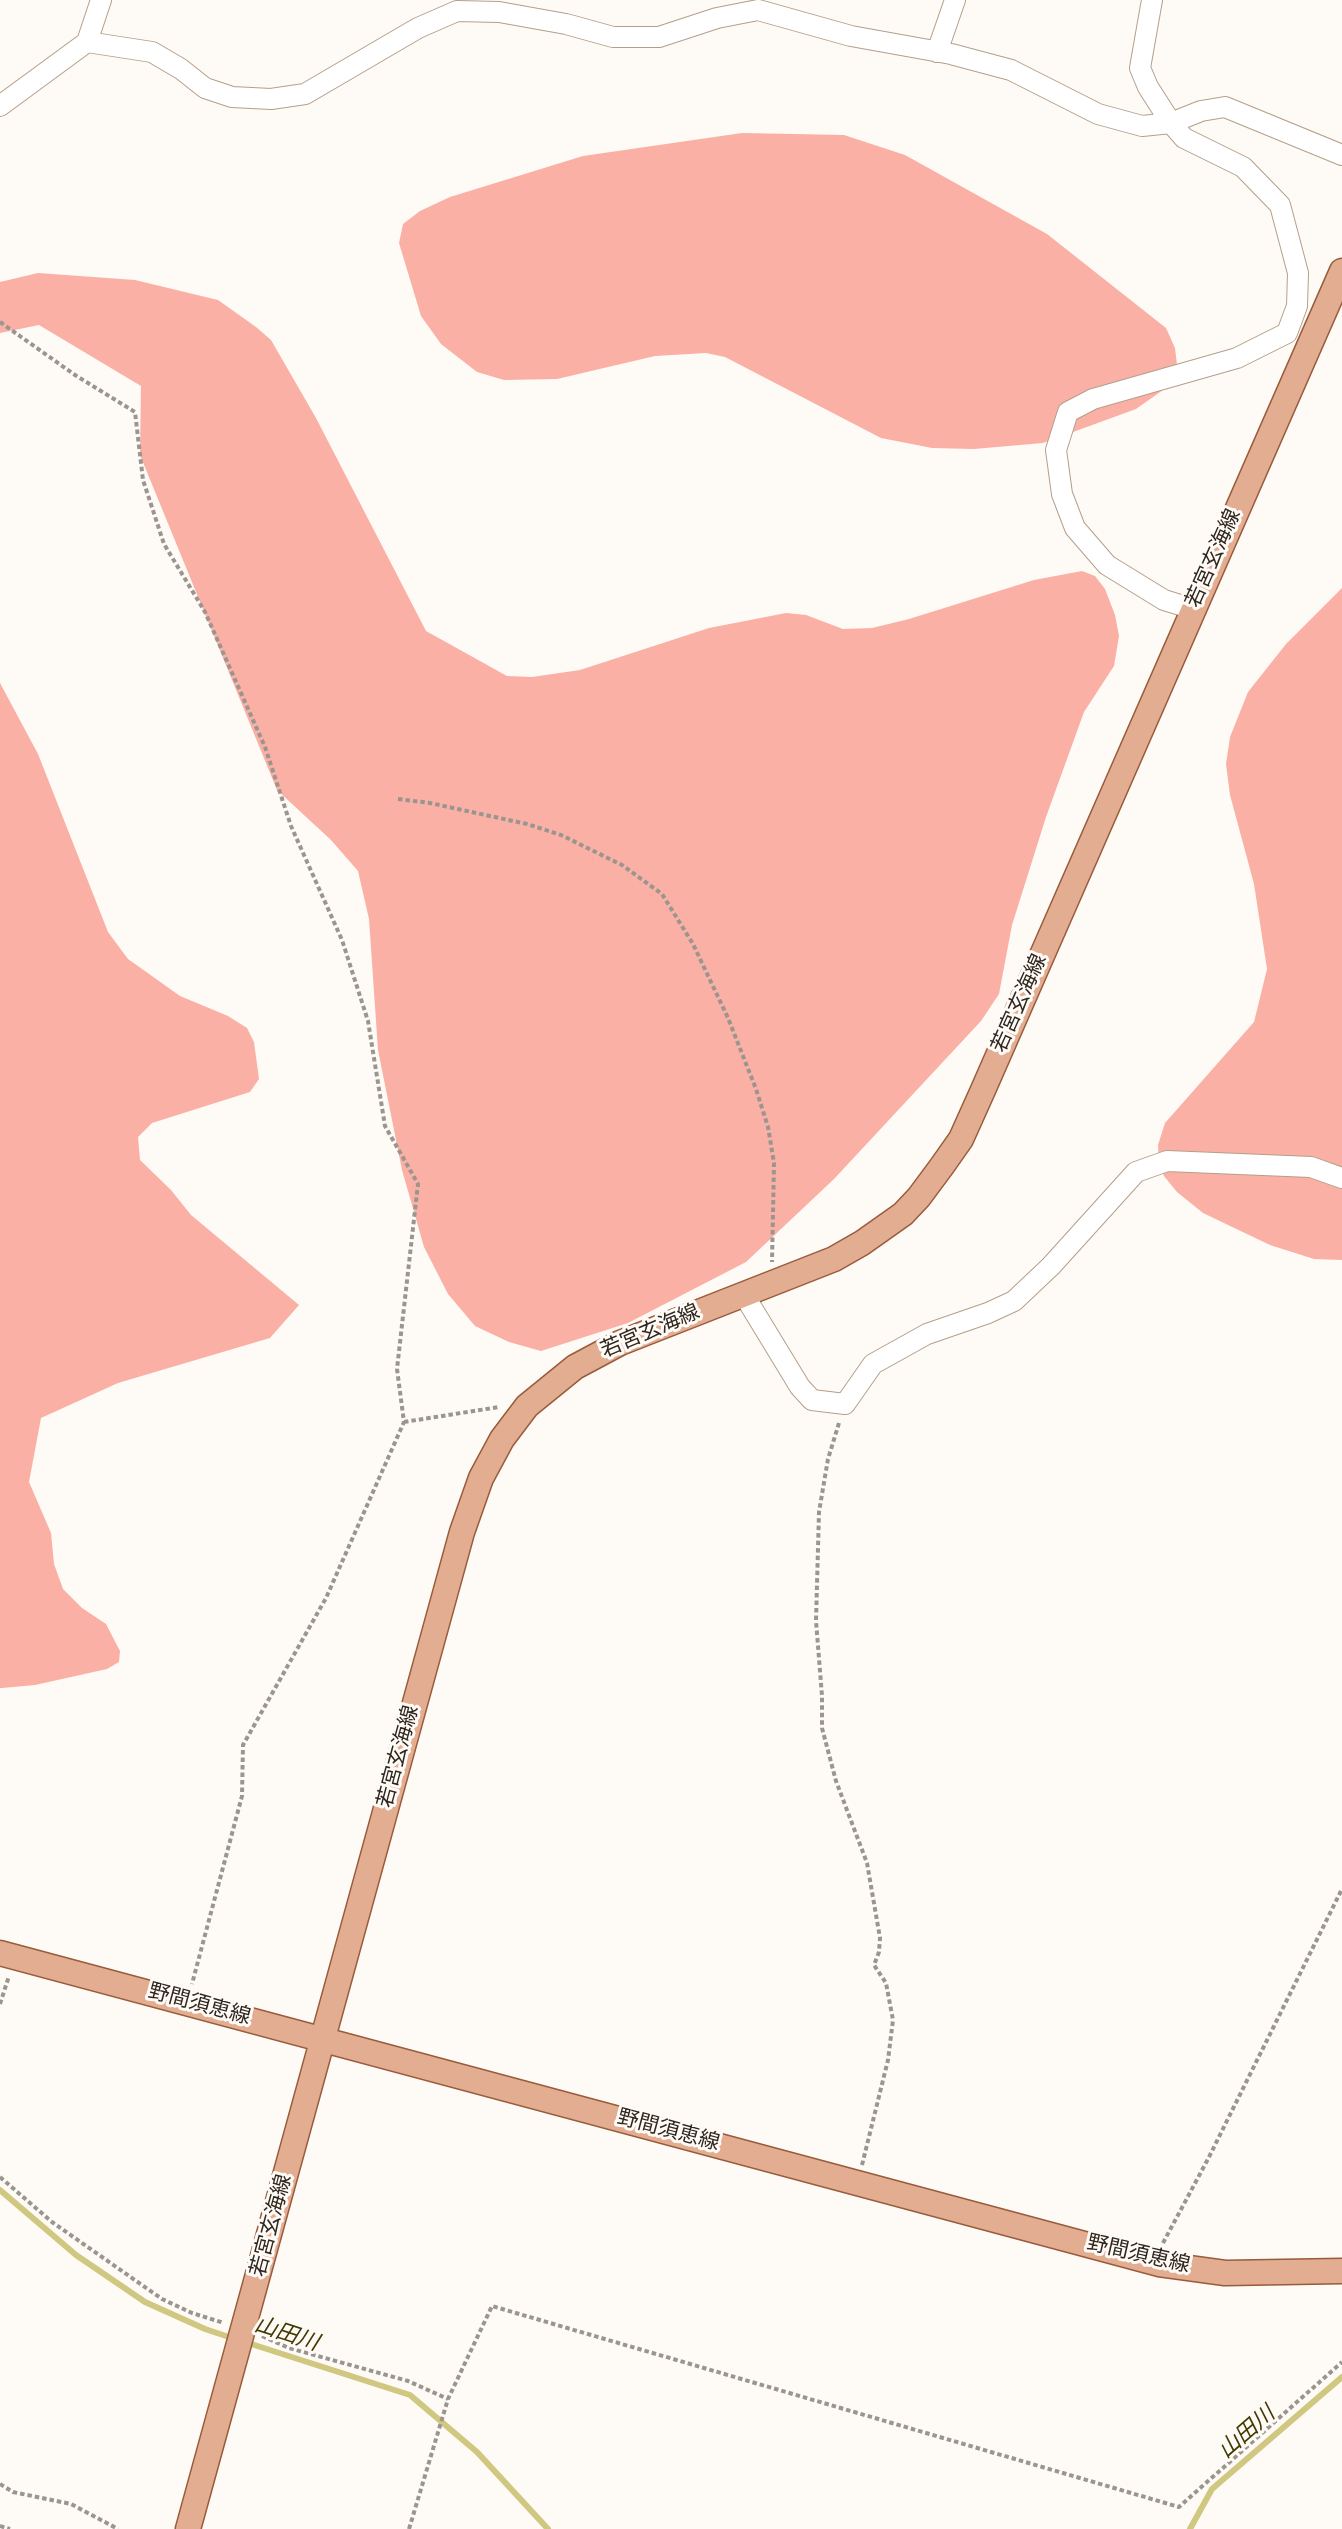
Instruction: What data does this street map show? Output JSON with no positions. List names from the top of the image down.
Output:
{
  "streets": {
    "main road": ["若宮玄海線", "野間須恵線"]
  },
  "crossings": [
    ["若宮玄海線", "野間須恵線"]
  ],
  "water": ["山田川"]
}
